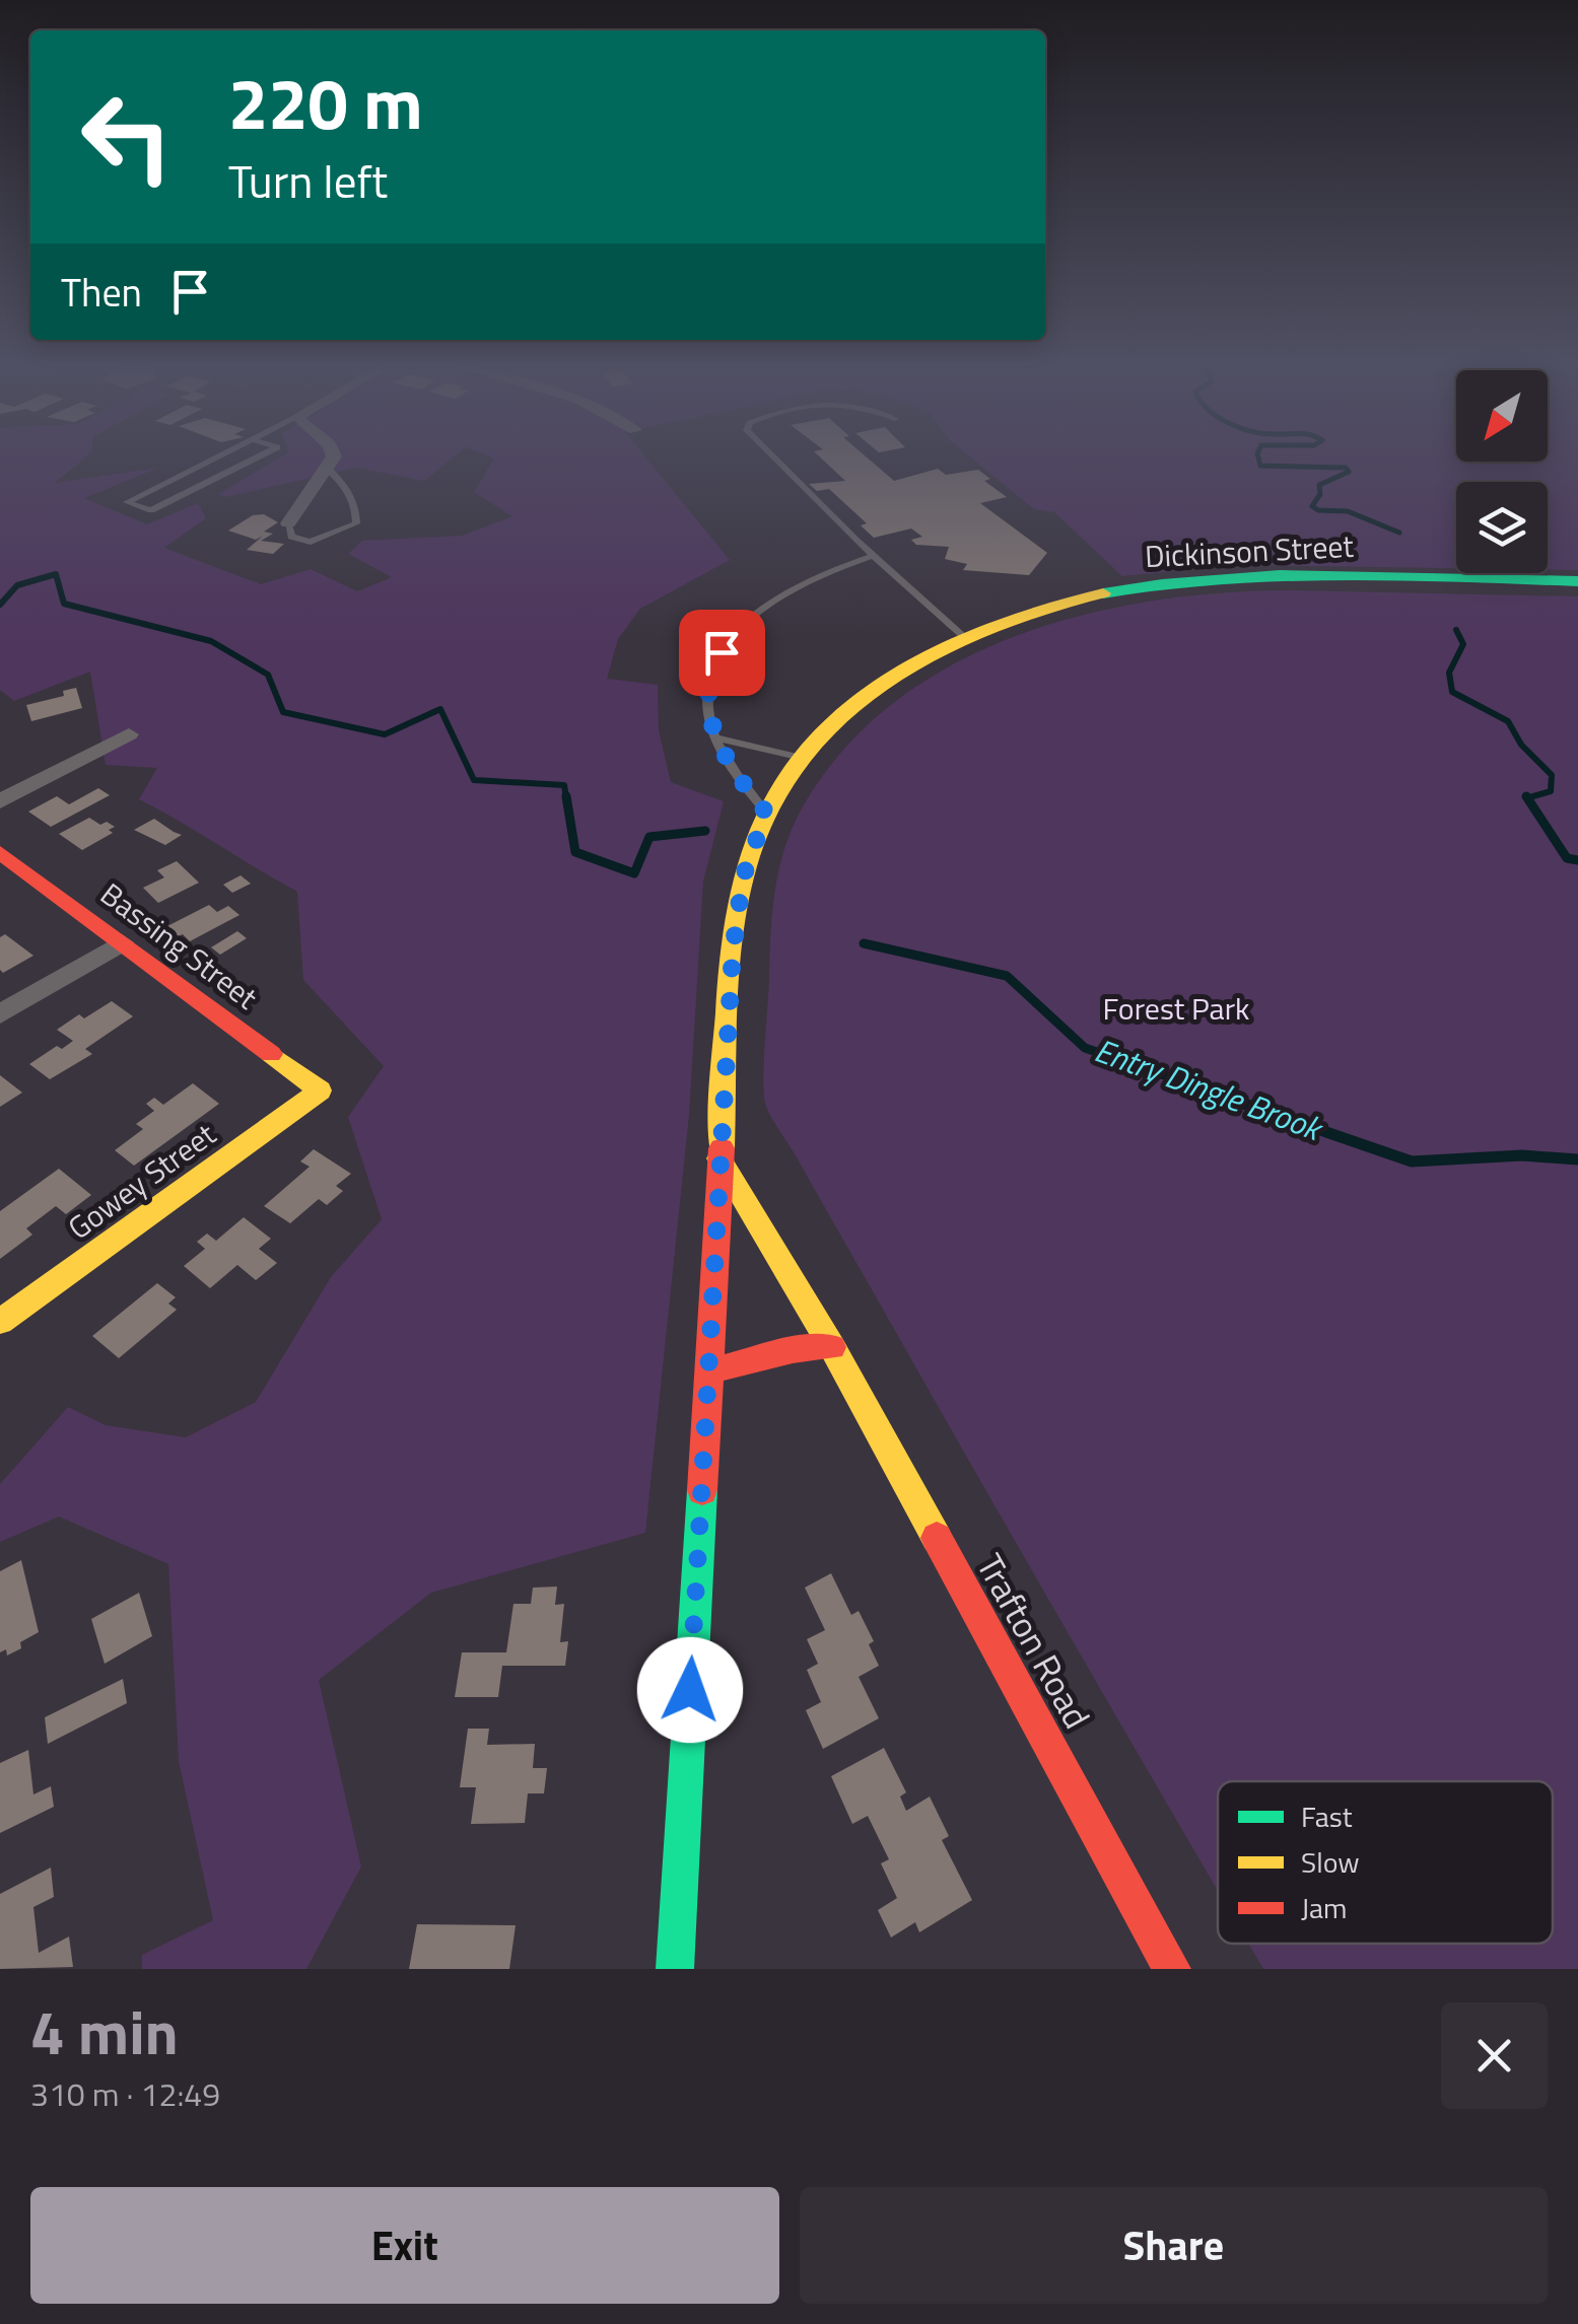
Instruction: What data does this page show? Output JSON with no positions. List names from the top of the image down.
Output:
{
  "streets": {
    "main road": [
      "Dickinson Street",
      "Bassing Street",
      "Gowey Street",
      "Trafton Road"
    ]
  },
  "crossings": [
    ["Dickinson Street", "Trafton Road"],
    ["Bassing Street", "Gowey Street"]
  ],
  "water": ["Entry Dingle Brook"],
  "parks": ["Forest Park"],
  "legend": ["Fast", "Slow", "Jam"],
  "north": "bottom left",
  "page": {
    "turn": ["220 m", "Turn left"],
    "then": "Then",
    "heading": ["4 min", "310 m · 12:49"],
    "buttons": ["Exit", "Share"]
  }
}
